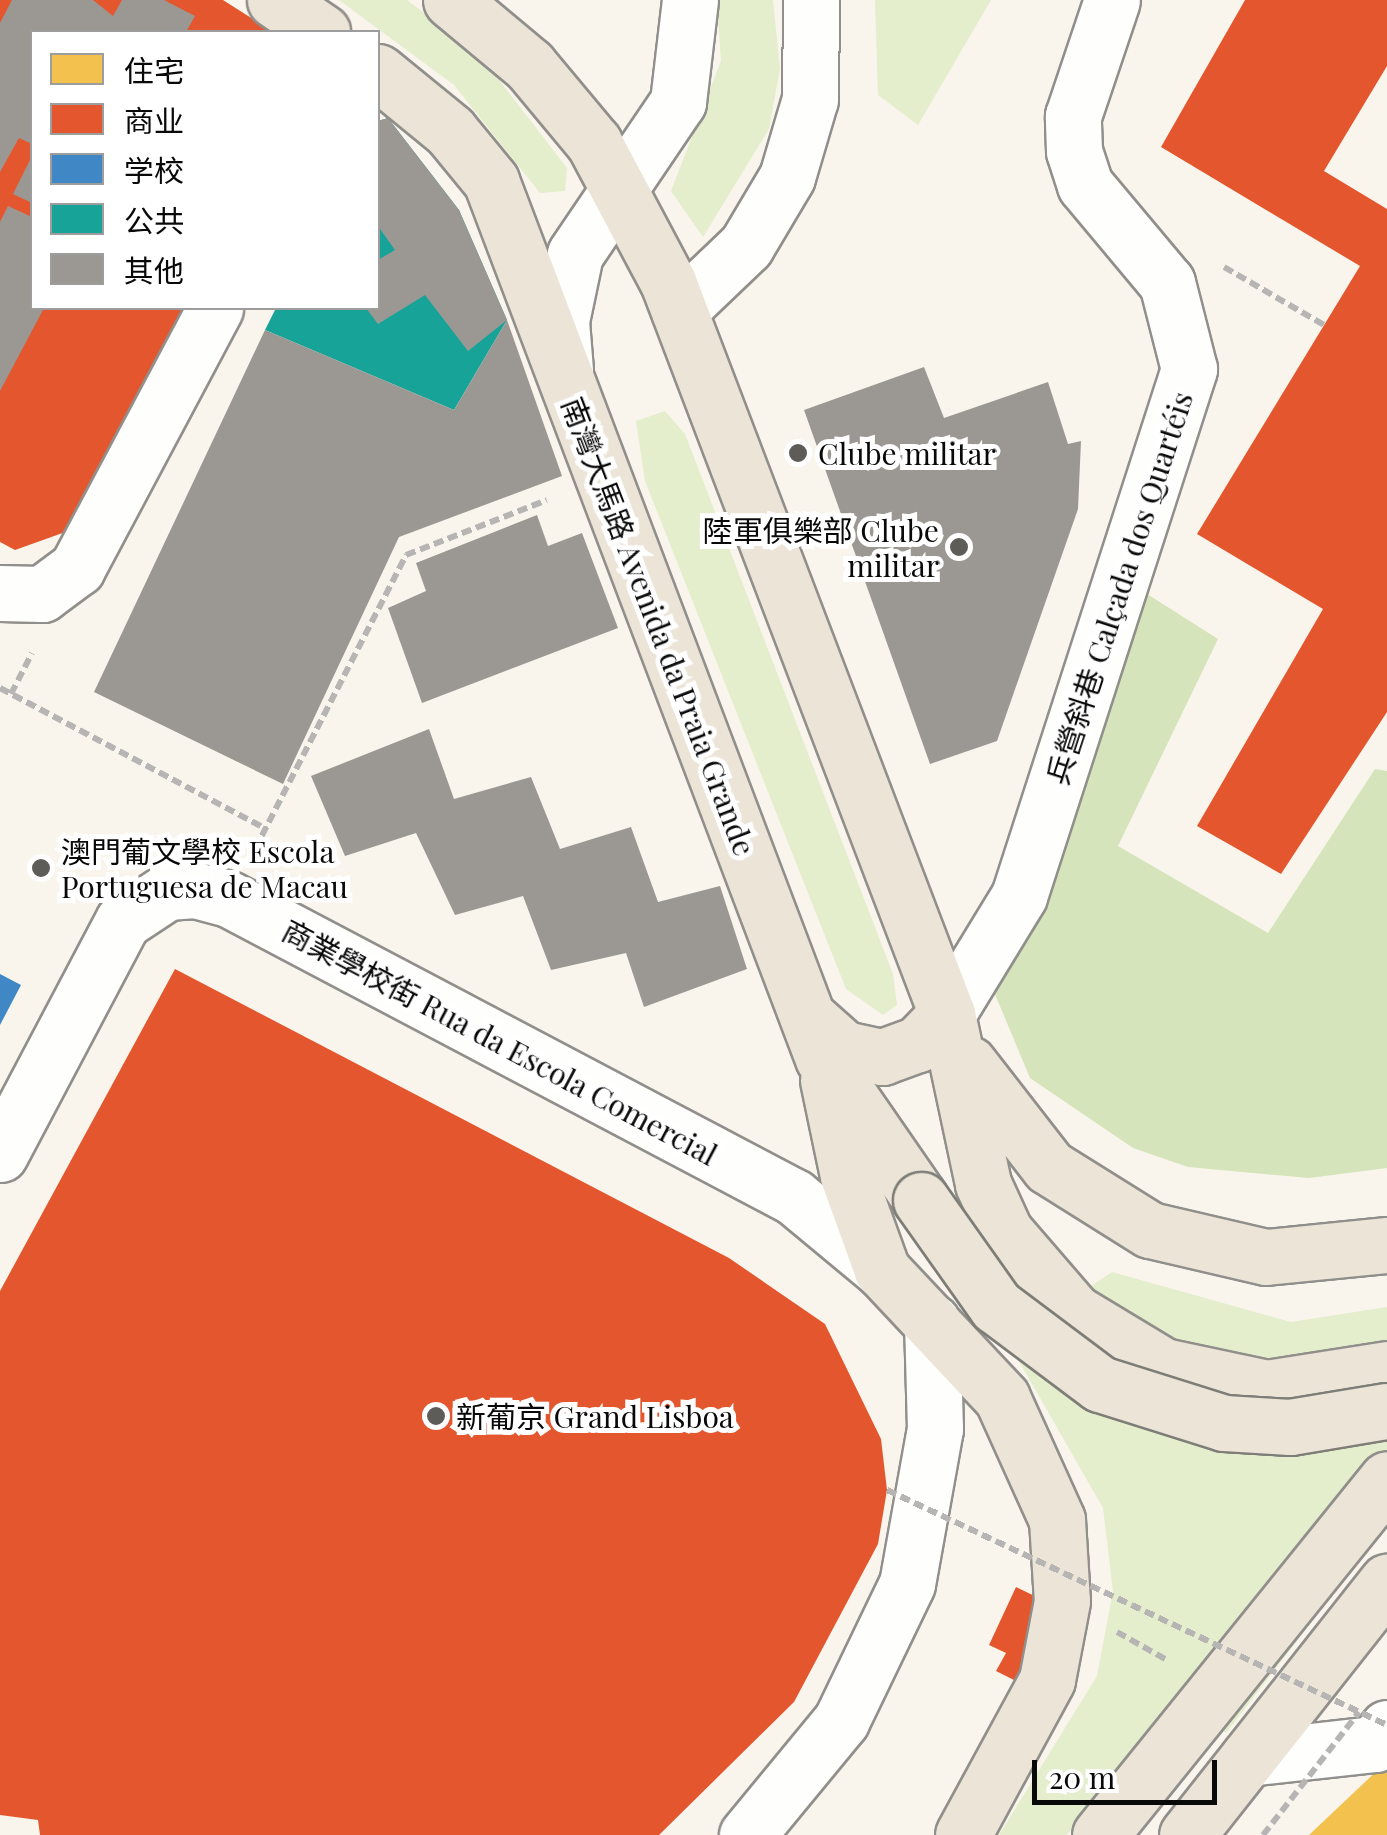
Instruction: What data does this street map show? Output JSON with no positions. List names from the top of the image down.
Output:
{
  "streets": {
    "main road": ["南灣大馬路 Avenida da Praia Grande"],
    "street": ["兵營斜巷 Calçada dos Quartéis", "商業學校街 Rua da Escola Comercial"]
  },
  "places": [
    "Clube militar",
    "陸軍俱樂部 Clube militar",
    "澳門葡文學校 Escola Portuguesa de Macau",
    "新葡京 Grand Lisboa"
  ],
  "legend": [
    "住宅",
    "商业",
    "学校",
    "公共",
    "其他"
  ],
  "scale_bar": "20 m"
}
